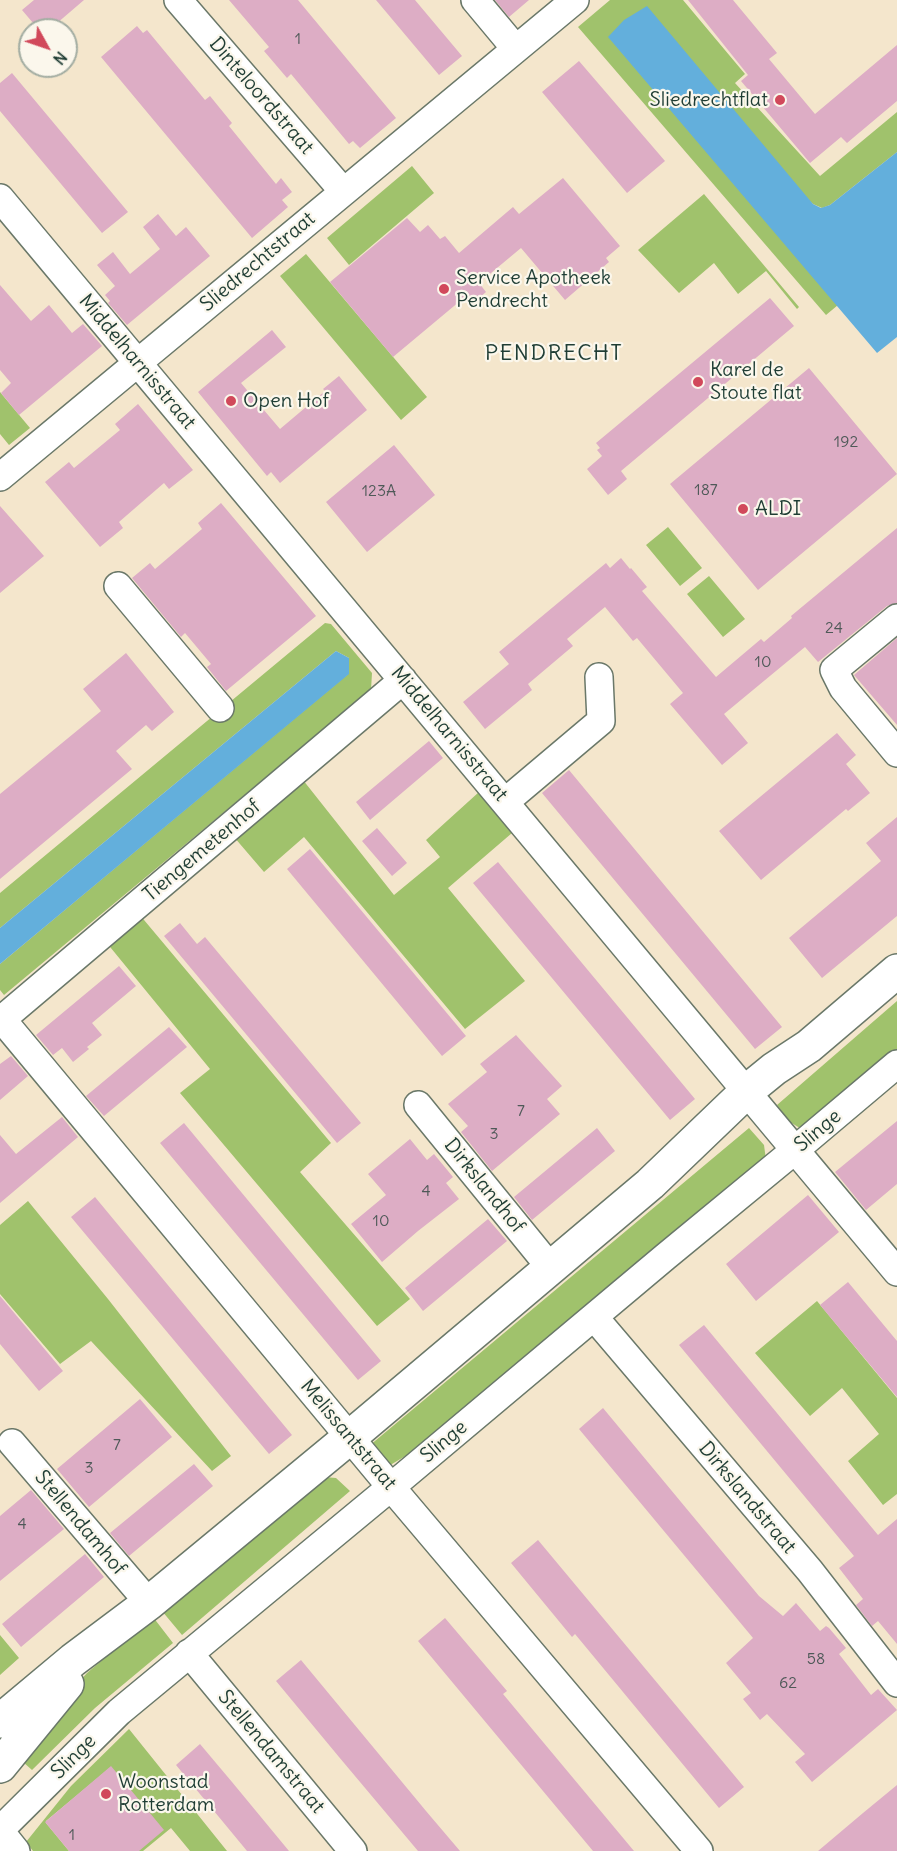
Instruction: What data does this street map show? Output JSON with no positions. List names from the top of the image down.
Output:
{
  "streets": {
    "street": [
      "Dinteloordstraat",
      "Sliedrechtstraat",
      "Middelharnisstraat",
      "Tiengemetenhof",
      "Slinge",
      "Dirkslandhof",
      "Melissantstraat",
      "Dirkslandstraat",
      "Stellendamhof",
      "Stellendamstraat"
    ]
  },
  "crossings": [
    ["Dinteloordstraat", "Sliedrechtstraat"],
    ["Sliedrechtstraat", "Middelharnisstraat"],
    ["Middelharnisstraat", "Tiengemetenhof"],
    ["Middelharnisstraat", "Slinge"],
    ["Tiengemetenhof", "Melissantstraat"],
    ["Slinge", "Melissantstraat"],
    ["Slinge", "Dirkslandstraat"],
    ["Slinge", "Stellendamstraat"]
  ],
  "districts": ["PENDRECHT"],
  "places": [
    "Sliedrechtflat",
    "Service Apotheek Pendrecht",
    "Karel de Stoute flat",
    "Open Hof",
    "ALDI",
    "Woonstad Rotterdam"
  ],
  "house_numbers": [
    "1",
    "192",
    "187",
    "123A",
    "24",
    "10",
    "7",
    "3",
    "4",
    "10",
    "7",
    "3",
    "4",
    "58",
    "62",
    "1"
  ],
  "north": "bottom right"
}
